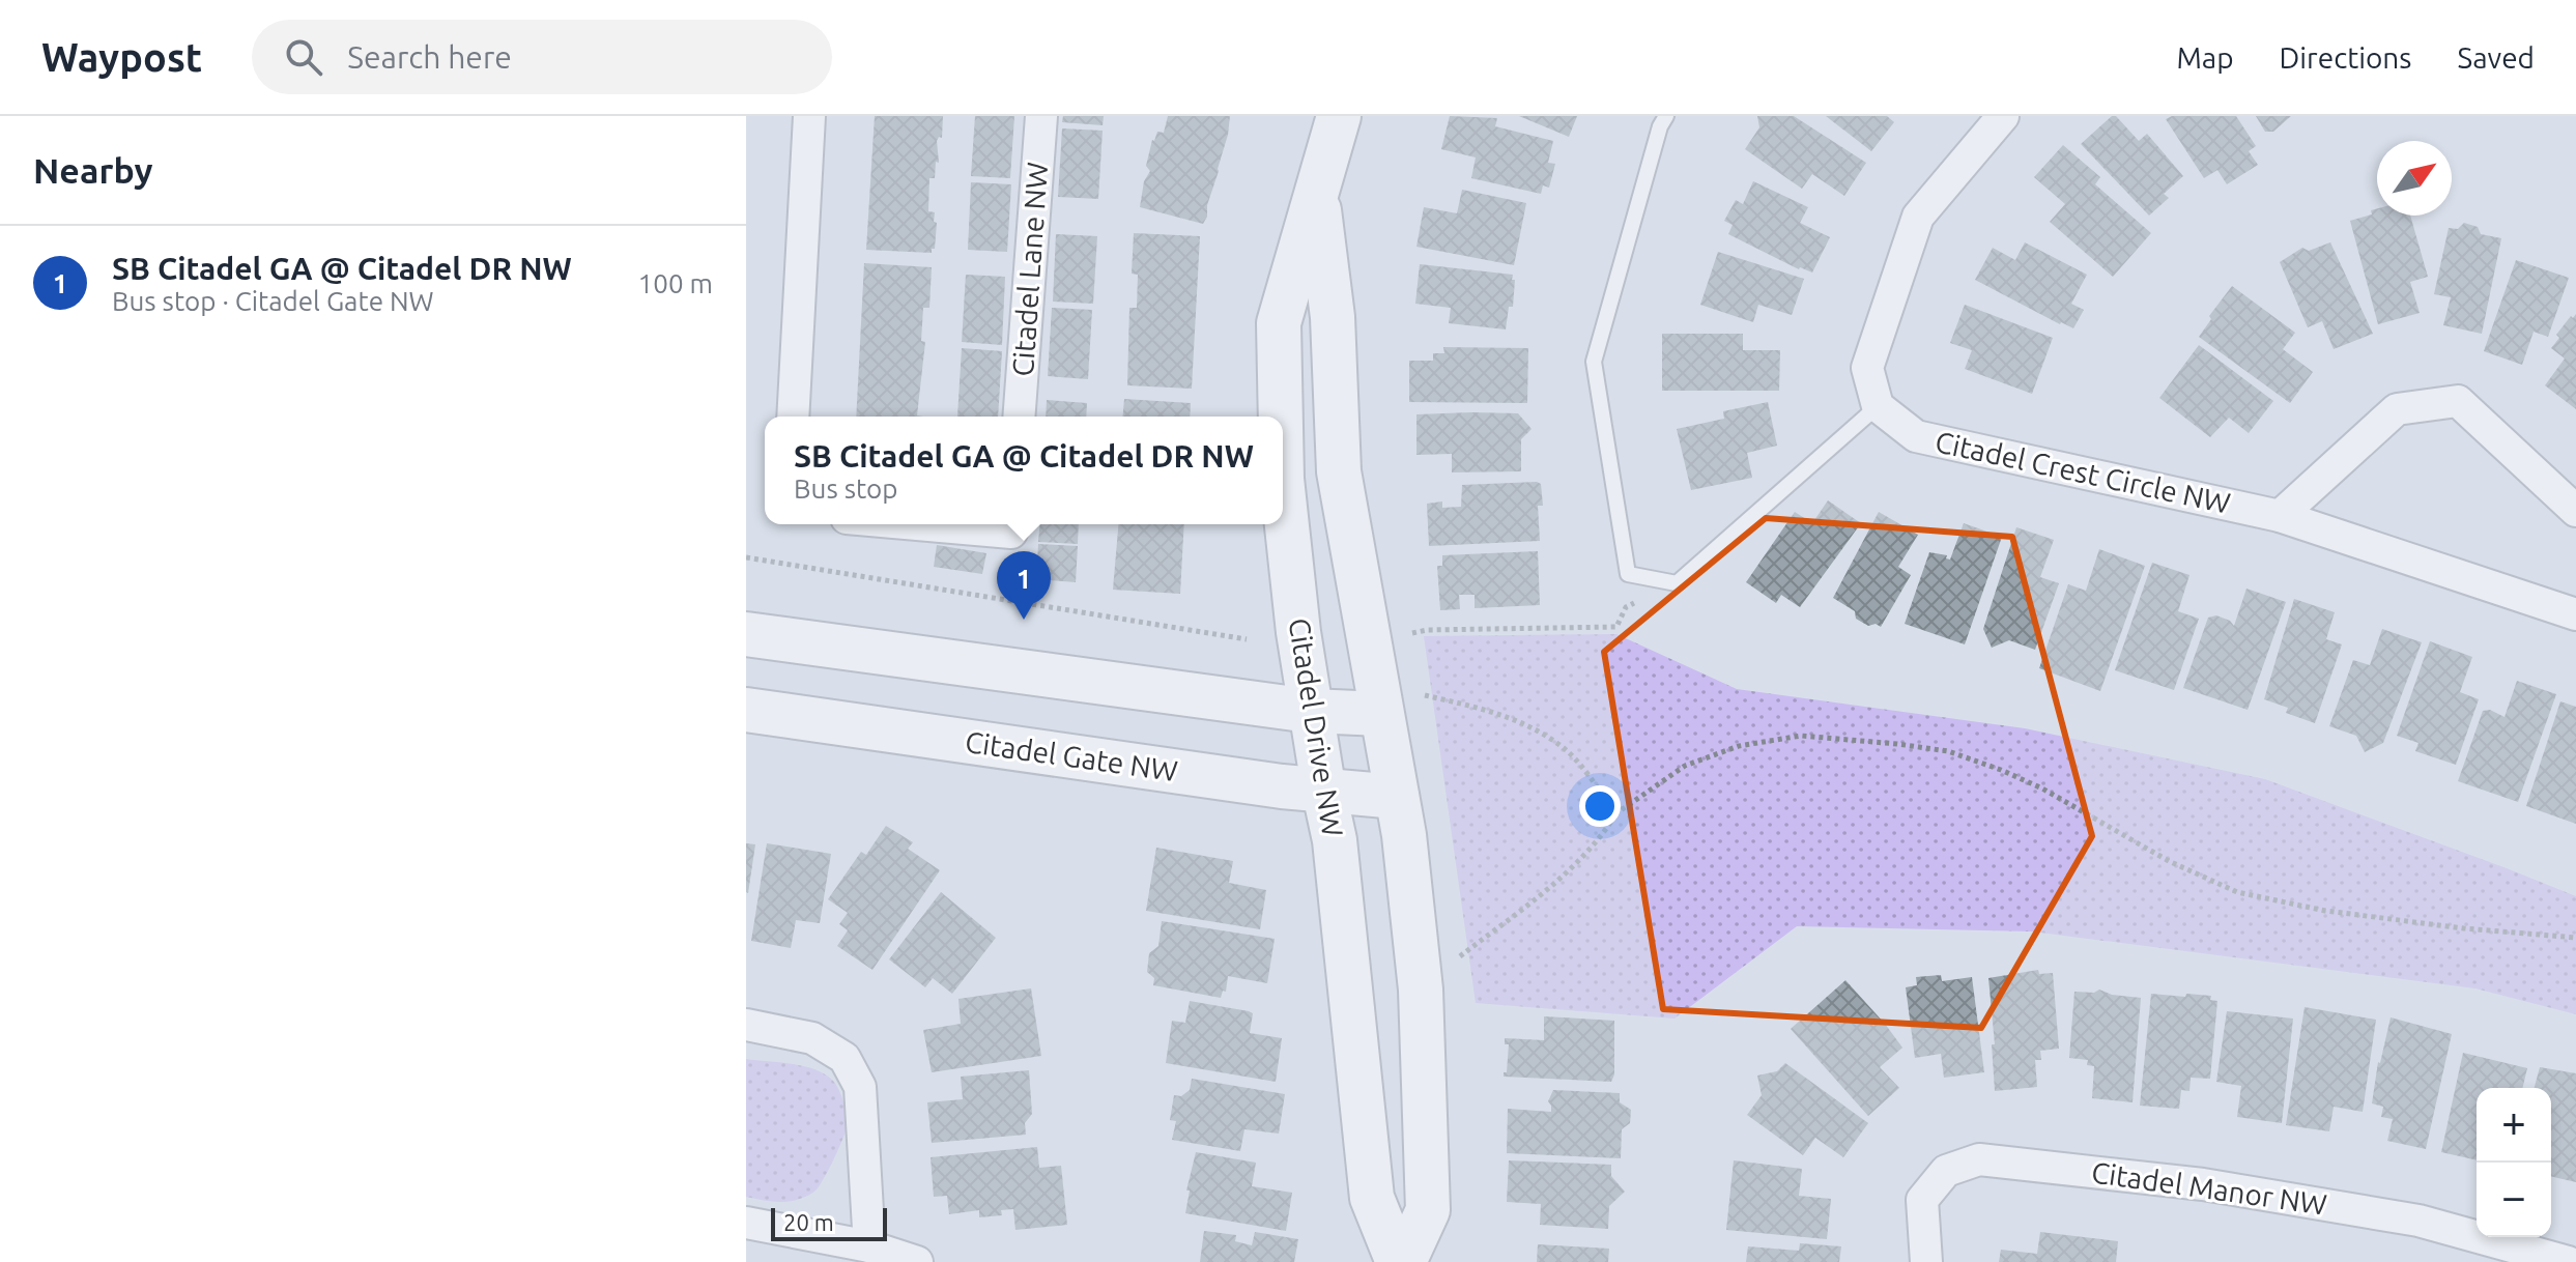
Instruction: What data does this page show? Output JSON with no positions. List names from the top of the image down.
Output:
{
  "streets": {
    "street": [
      "Citadel Lane NW",
      "Citadel Crest Circle NW",
      "Citadel Drive NW",
      "Citadel Gate NW",
      "Citadel Manor NW"
    ]
  },
  "crossings": [
    ["Citadel Drive NW", "Citadel Gate NW"]
  ],
  "scale_bar": "20 m",
  "north": "top right",
  "page": {
    "header": "Waypost",
    "search": "Search here",
    "nav": ["Map", "Directions", "Saved"],
    "heading": "Nearby",
    "list": [
      {
        "mark": "1",
        "name": "SB Citadel GA @ Citadel DR NW",
        "note": "Bus stop · Citadel Gate NW",
        "value": "100 m"
      }
    ],
    "popup": ["SB Citadel GA @ Citadel DR NW", "Bus stop"],
    "pins": "1",
    "map_buttons": ["+", "−"],
    "scale": "20 m"
  }
}
